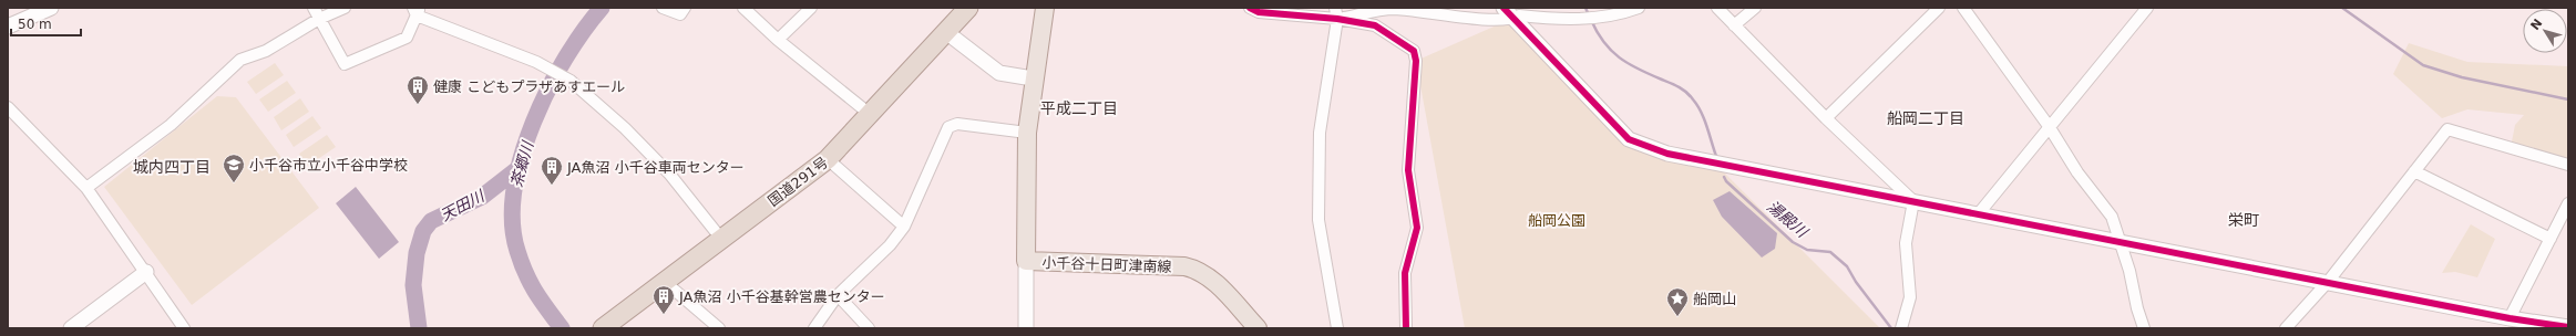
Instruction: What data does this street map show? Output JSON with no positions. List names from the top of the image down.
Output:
{
  "streets": {
    "highway": ["国道291号"],
    "main road": ["小千谷十日町津南線"]
  },
  "districts": [
    "平成二丁目",
    "船岡二丁目",
    "城内四丁目",
    "栄町"
  ],
  "water": ["茶郷川", "天田川", "湯殿川"],
  "parks": ["船岡公園"],
  "places": {
    "building": ["健康 こどもプラザあすエール", "JA魚沼 小千谷車両センター", "JA魚沼 小千谷基幹営農センター"],
    "school or university": ["小千谷市立小千谷中学校"],
    "place": ["船岡山"]
  },
  "scale_bar": "50 m",
  "north": "top left"
}
